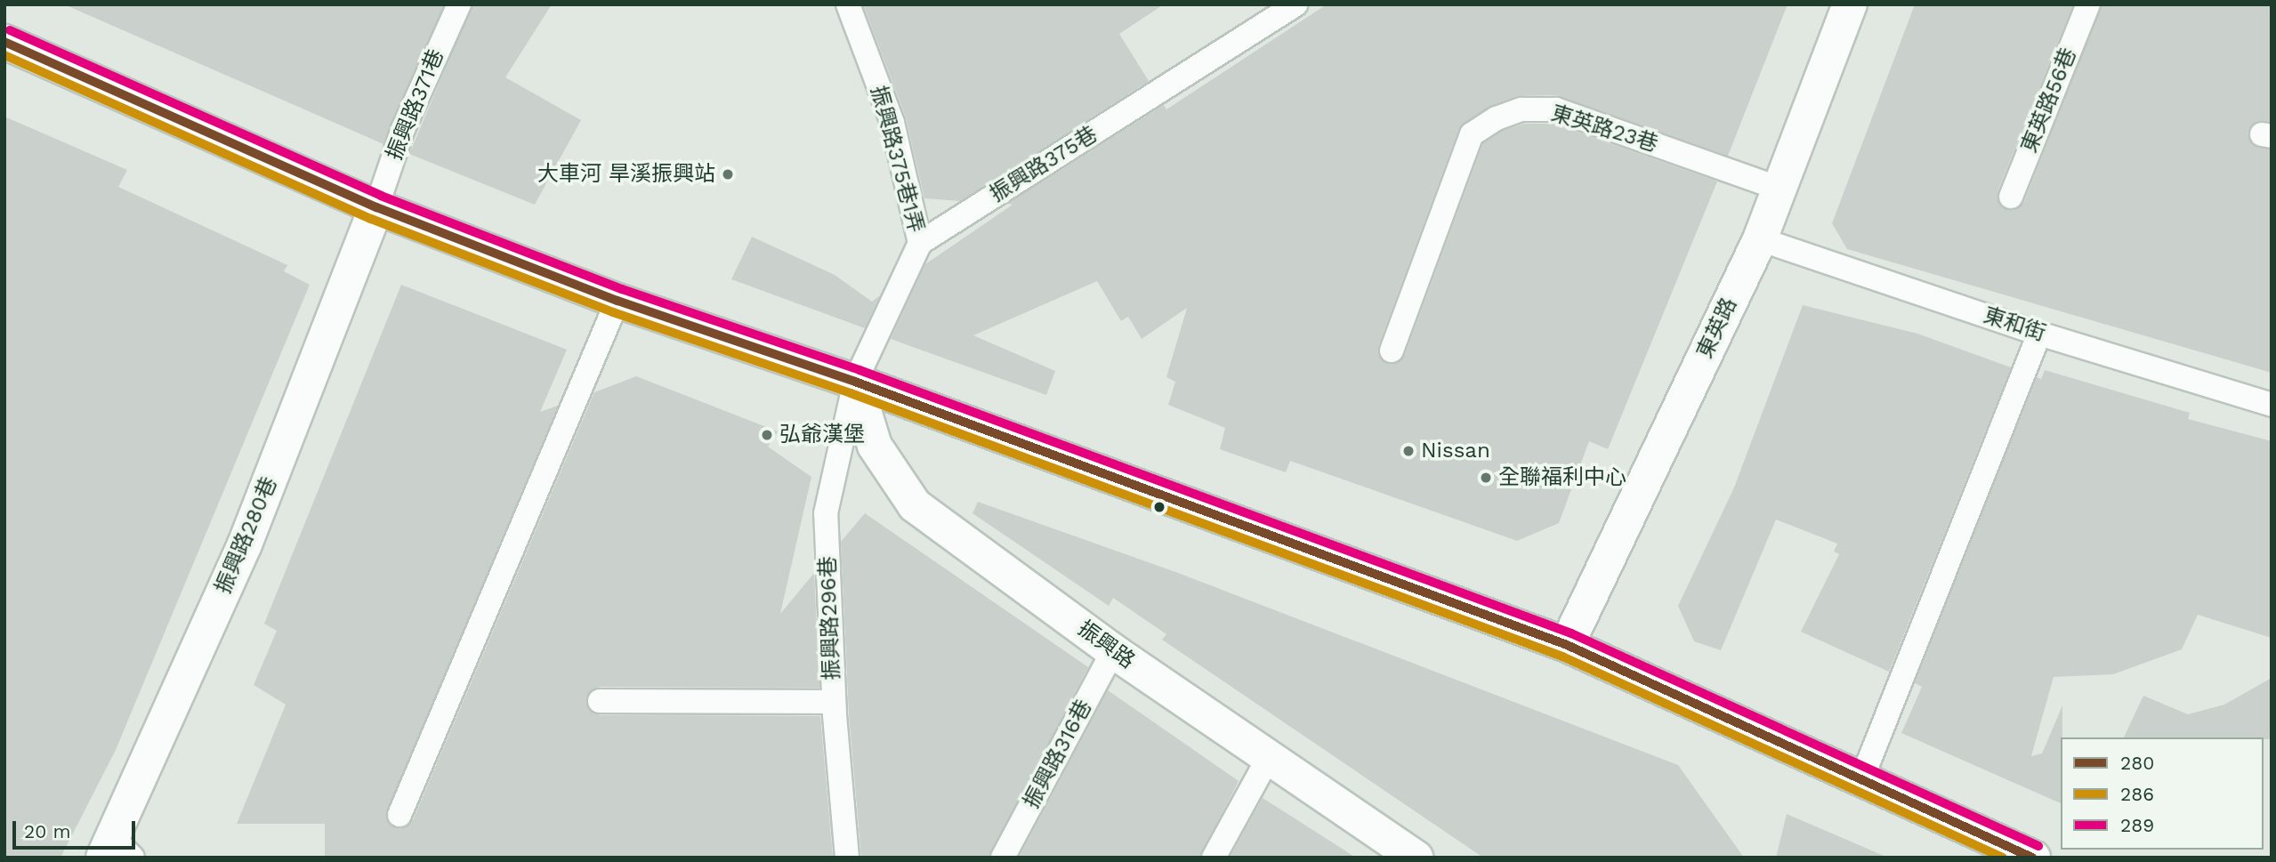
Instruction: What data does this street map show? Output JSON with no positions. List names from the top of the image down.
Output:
{
  "streets": {
    "main road": ["東英路", "振興路280巷", "振興路"],
    "lane": [
      "東英路56巷",
      "振興路371巷",
      "東英路23巷",
      "振興路375巷1弄",
      "振興路375巷",
      "東和街",
      "振興路296巷",
      "振興路316巷"
    ]
  },
  "crossings": [
    ["振興路371巷", "振興路280巷"],
    ["東英路23巷", "東英路"],
    ["振興路375巷1弄", "振興路375巷"],
    ["東和街", "東英路"],
    ["振興路296巷", "振興路"],
    ["振興路", "振興路316巷"]
  ],
  "places": [
    "大車河 旱溪振興站",
    "弘爺漢堡",
    "Nissan",
    "全聯福利中心"
  ],
  "lines": ["transit line 289", "transit line 280", "transit line 286"],
  "legend": ["280", "286", "289"],
  "scale_bar": "20 m"
}
